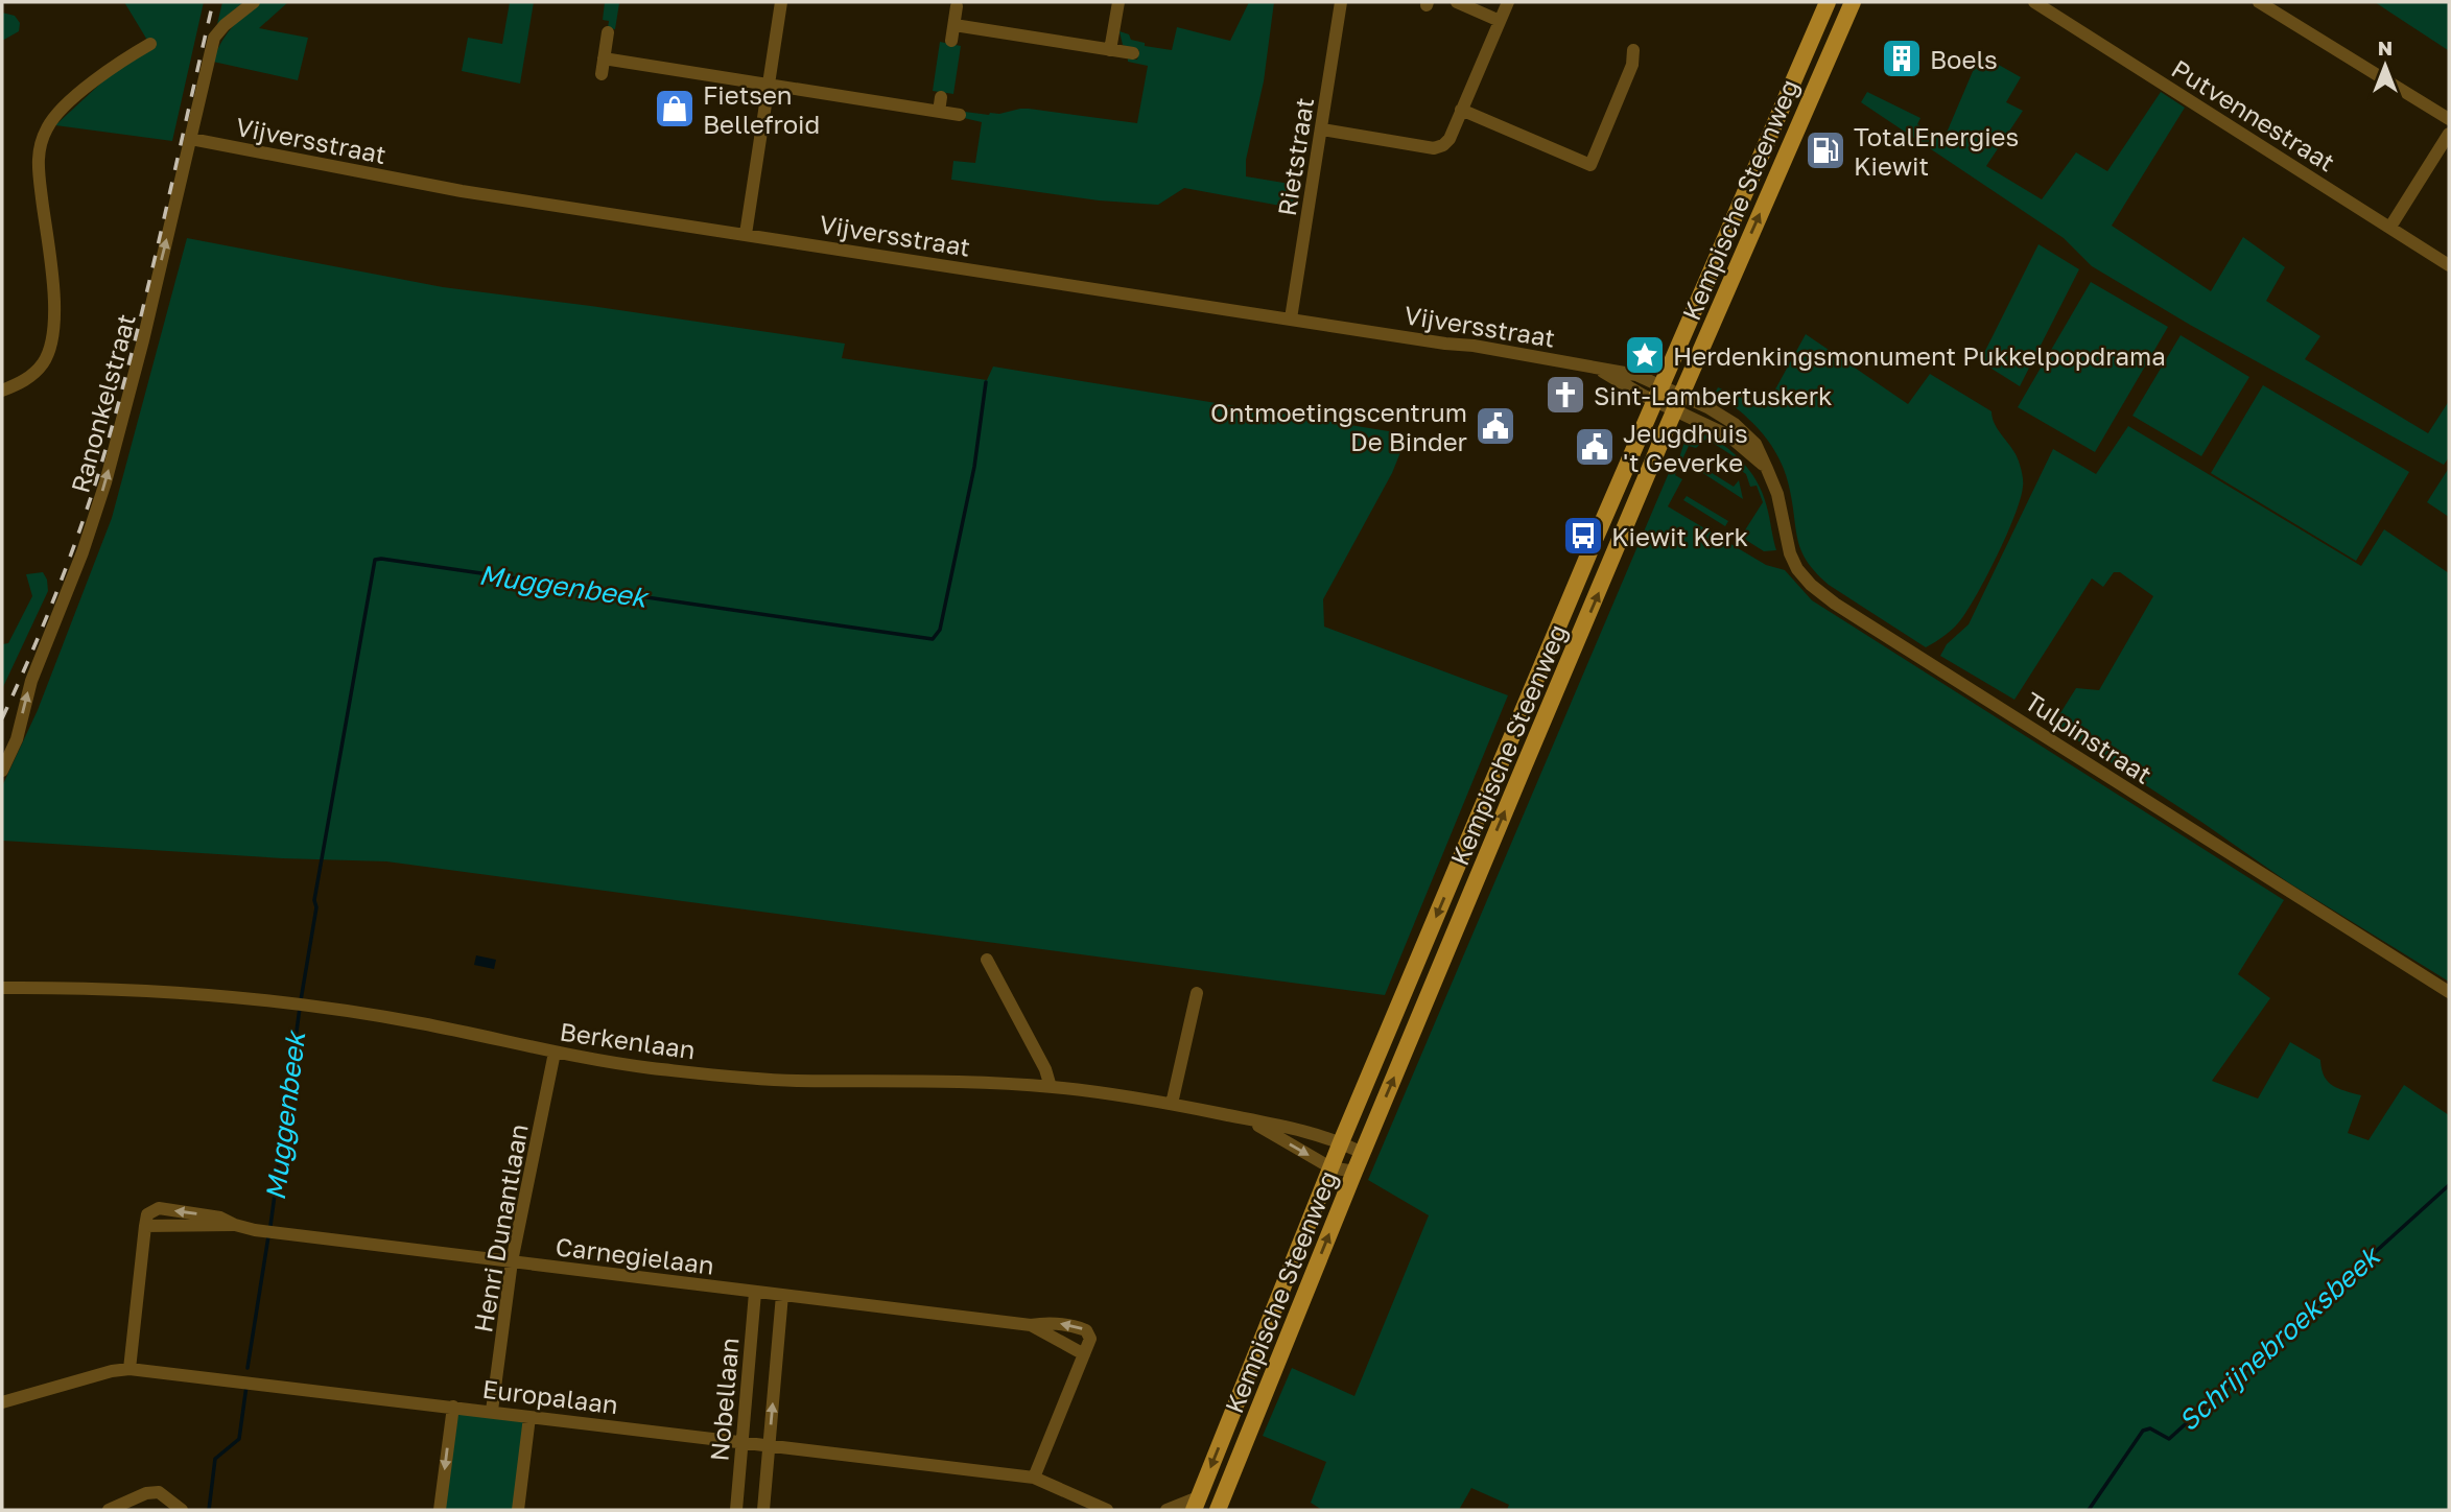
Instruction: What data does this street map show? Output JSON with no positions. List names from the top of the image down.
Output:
{
  "streets": {
    "main road": ["Kempische Steenweg"],
    "street": [
      "Putvennestraat",
      "Vijversstraat",
      "Rietstraat",
      "Ranonkelstraat",
      "Tulpinstraat",
      "Berkenlaan",
      "Henri Dunantlaan",
      "Carnegielaan",
      "Europalaan",
      "Nobellaan"
    ]
  },
  "crossings": [
    ["Vijversstraat", "Rietstraat"],
    ["Vijversstraat", "Kempische Steenweg"],
    ["Vijversstraat", "Ranonkelstraat"],
    ["Vijversstraat", "Tulpinstraat"],
    ["Kempische Steenweg", "Tulpinstraat"],
    ["Kempische Steenweg", "Berkenlaan"],
    ["Berkenlaan", "Henri Dunantlaan"],
    ["Henri Dunantlaan", "Carnegielaan"],
    ["Henri Dunantlaan", "Europalaan"],
    ["Carnegielaan", "Europalaan"],
    ["Carnegielaan", "Nobellaan"],
    ["Europalaan", "Nobellaan"]
  ],
  "one_way": ["Ranonkelstraat"],
  "water": ["Muggenbeek", "Schrijnebroeksbeek"],
  "places": {
    "building": ["Boels"],
    "shop": ["Fietsen Bellefroid"],
    "fuel station": ["TotalEnergies Kiewit"],
    "place": ["Herdenkingsmonument Pukkelpopdrama"],
    "church": ["Sint-Lambertuskerk"],
    "public building": ["Ontmoetingscentrum De Binder", "Jeugdhuis 't Geverke"],
    "bus stop": ["Kiewit Kerk"]
  },
  "north": "top"
}
